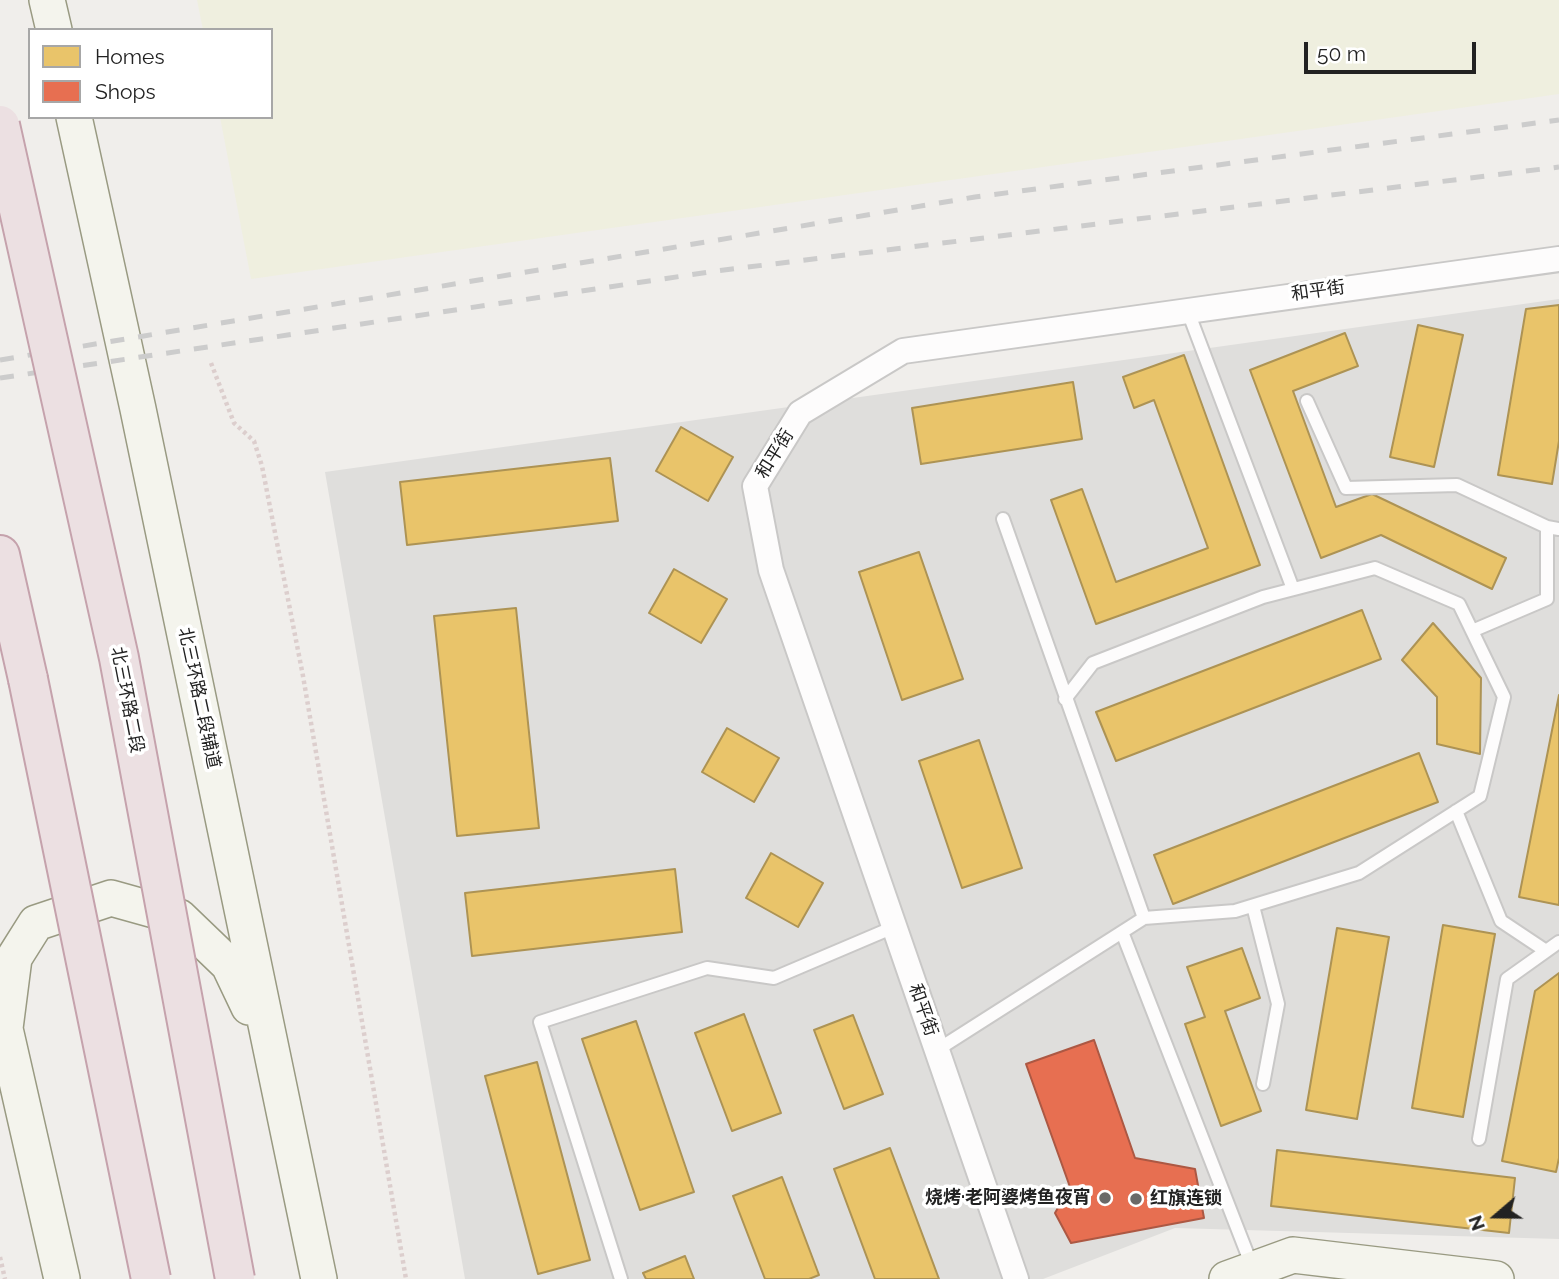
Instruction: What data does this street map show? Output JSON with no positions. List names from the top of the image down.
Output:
{
  "streets": {
    "highway": ["北三环路二段"],
    "main road": ["北三环路二段辅道"],
    "street": ["和平街"]
  },
  "places": ["烧烤·老阿婆烤鱼夜宵", "红旗连锁"],
  "legend": ["Homes", "Shops"],
  "scale_bar": "50 m",
  "north": "left"
}
